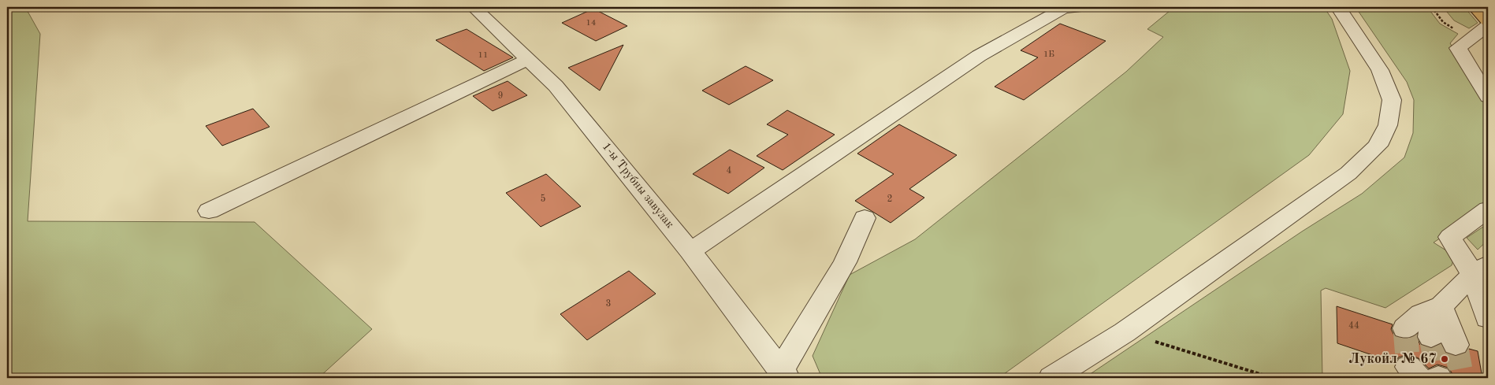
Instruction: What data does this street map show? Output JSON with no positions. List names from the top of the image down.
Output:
{
  "streets": {
    "street": ["1-ы Трубны завулак"]
  },
  "places": ["Лукойл № 67"],
  "house_numbers": [
    "14",
    "1Б",
    "11",
    "9",
    "4",
    "5",
    "2",
    "3",
    "44"
  ]
}
